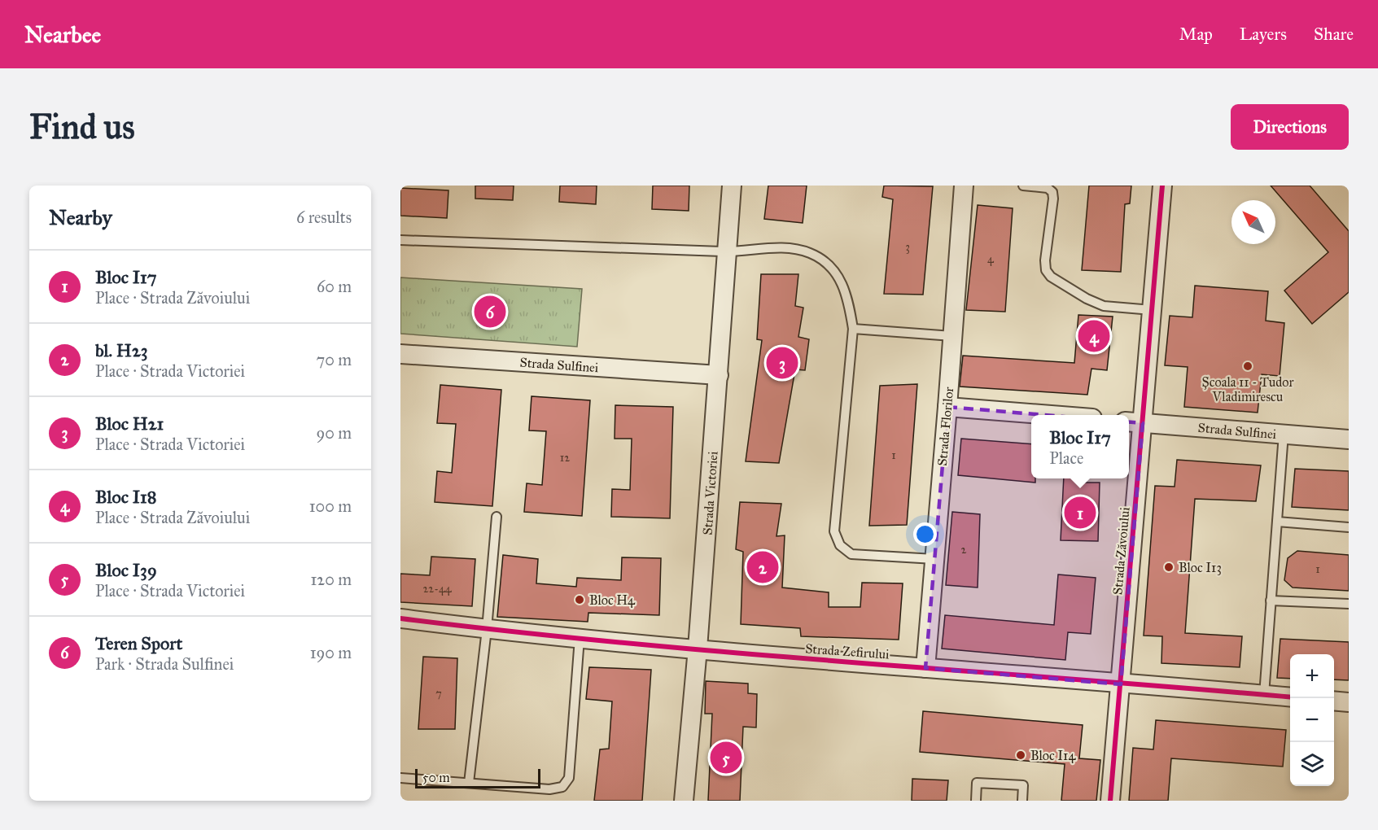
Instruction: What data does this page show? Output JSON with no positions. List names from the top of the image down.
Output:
{
  "streets": {
    "street": [
      "Strada Sulfinei",
      "Strada Florilor",
      "Strada Victoriei",
      "Strada Zăvoiului",
      "Strada Zefirului"
    ]
  },
  "crossings": [
    ["Strada Sulfinei", "Strada Victoriei"],
    ["Strada Sulfinei", "Strada Zăvoiului"],
    ["Strada Florilor", "Strada Zefirului"],
    ["Strada Victoriei", "Strada Zefirului"],
    ["Strada Zăvoiului", "Strada Zefirului"]
  ],
  "places": [
    "Școala 11 - Tudor Vladimirescu",
    "Bloc I13",
    "Bloc H4",
    "Bloc I14"
  ],
  "house_numbers": [
    "3",
    "4",
    "1",
    "12",
    "2",
    "1",
    "22-44",
    "7"
  ],
  "scale_bar": "50 m",
  "north": "top left",
  "page": {
    "header": "Nearbee",
    "nav": ["Map", "Layers", "Share"],
    "buttons": "Directions",
    "title": "Find us",
    "heading": ["Nearby", "6 results"],
    "list": [
      {
        "mark": "1",
        "name": "Bloc I17",
        "note": "Place · Strada Zăvoiului",
        "value": "60 m"
      },
      {
        "mark": "2",
        "name": "bl. H23",
        "note": "Place · Strada Victoriei",
        "value": "70 m"
      },
      {
        "mark": "3",
        "name": "Bloc H21",
        "note": "Place · Strada Victoriei",
        "value": "90 m"
      },
      {
        "mark": "4",
        "name": "Bloc I18",
        "note": "Place · Strada Zăvoiului",
        "value": "100 m"
      },
      {
        "mark": "5",
        "name": "Bloc I39",
        "note": "Place · Strada Victoriei",
        "value": "120 m"
      },
      {
        "mark": "6",
        "name": "Teren Sport",
        "note": "Park · Strada Sulfinei",
        "value": "190 m"
      }
    ],
    "pins": [
      "6",
      "4",
      "3",
      "1",
      "2",
      "5"
    ],
    "popup": ["Bloc I17", "Place"],
    "map_buttons": ["+", "−"],
    "scale": "50 m"
  }
}
